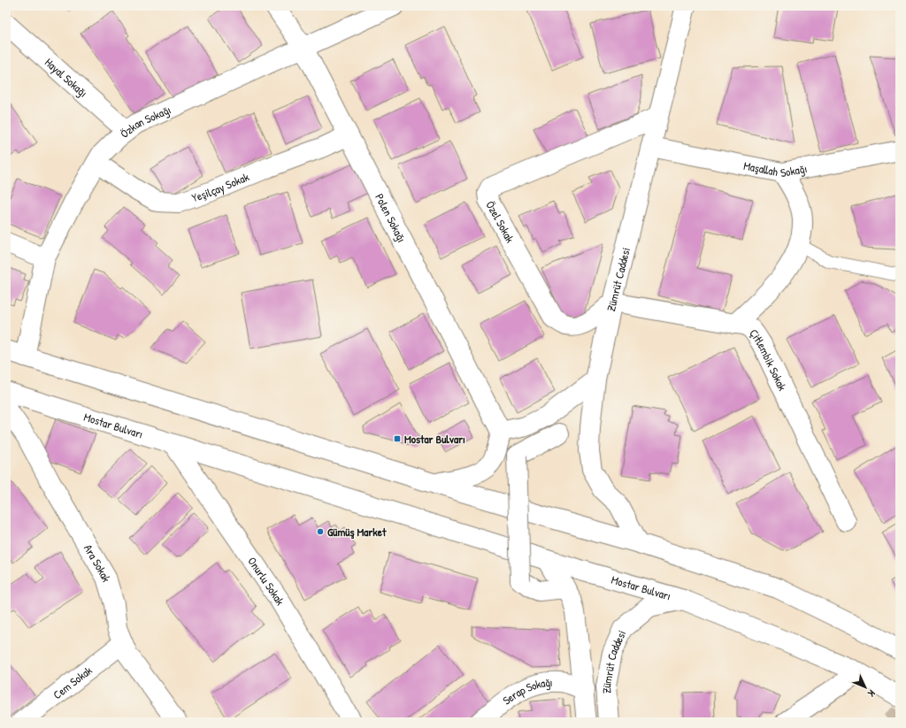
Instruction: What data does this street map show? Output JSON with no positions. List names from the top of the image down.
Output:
{
  "streets": {
    "street": [
      "Hayal Sokağı",
      "Özkan Sokağı",
      "Maşallah Sokağı",
      "Yeşilçay Sokak",
      "Polen Sokağı",
      "Özel Sokak",
      "Zümrüt Caddesi",
      "Çitlembik Sokak",
      "Mostar Bulvarı",
      "Ara Sokak",
      "Onurlu Sokak",
      "Cem Sokak",
      "Serap Sokağı"
    ]
  },
  "crossings": [
    ["Hayal Sokağı", "Özkan Sokağı"],
    ["Özkan Sokağı", "Yeşilçay Sokak"],
    ["Özkan Sokağı", "Polen Sokağı"],
    ["Maşallah Sokağı", "Zümrüt Caddesi"],
    ["Yeşilçay Sokak", "Polen Sokağı"],
    ["Özel Sokak", "Zümrüt Caddesi"],
    ["Özel Sokak", "Çitlembik Sokak"],
    ["Zümrüt Caddesi", "Çitlembik Sokak"],
    ["Zümrüt Caddesi", "Mostar Bulvarı"],
    ["Mostar Bulvarı", "Onurlu Sokak"],
    ["Ara Sokak", "Cem Sokak"]
  ],
  "places": {
    "transit": ["Mostar Bulvarı"],
    "other": ["Gümüş Market"]
  },
  "north": "bottom right"
}
